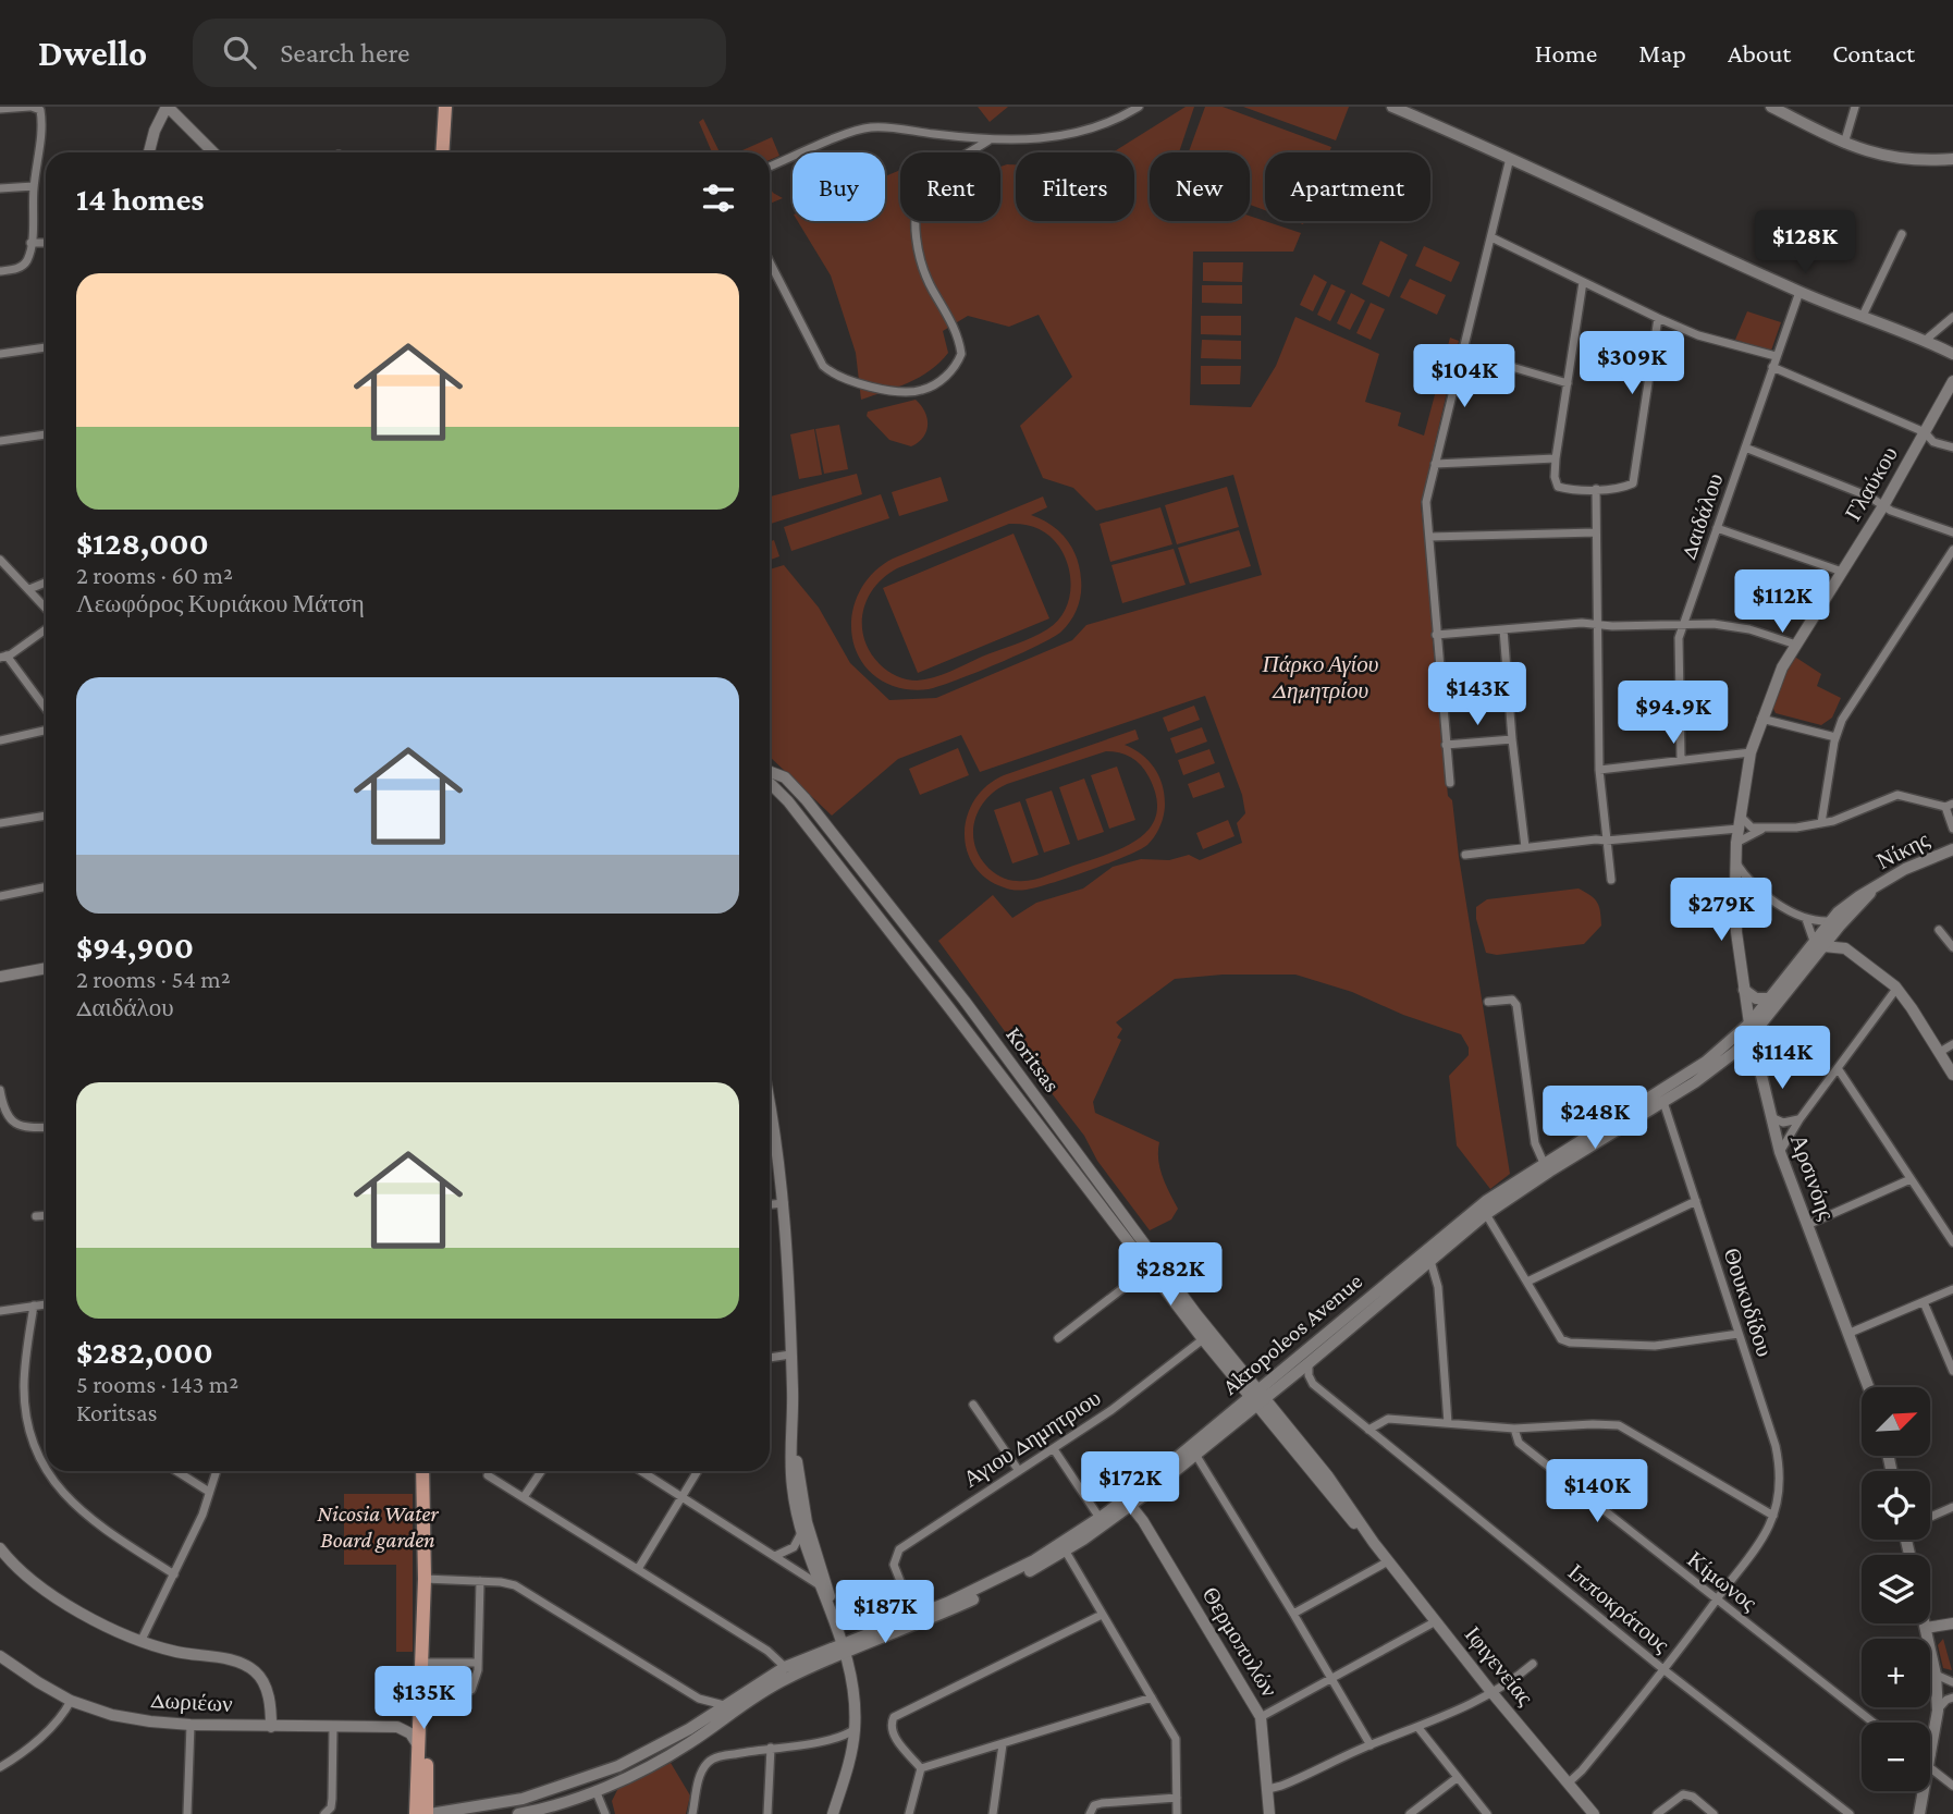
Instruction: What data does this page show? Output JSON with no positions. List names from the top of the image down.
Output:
{
  "streets": {
    "main road": ["Νίκης", "Αρσινόης", "Akropoleos Avenue"],
    "street": [
      "Γλαύκου",
      "Δαιδάλου",
      "Koritsas",
      "Θουκυδίδου",
      "Αγιου Δημητριου",
      "Κίμωνος",
      "Ιπποκράτους",
      "Θερμοπυλών",
      "Ιφιγενείας",
      "Δωριέων"
    ]
  },
  "crossings": [
    ["Νίκης", "Αρσινόης"],
    ["Νίκης", "Akropoleos Avenue"],
    ["Koritsas", "Akropoleos Avenue"],
    ["Koritsas", "Αγιου Δημητριου"],
    ["Koritsas", "Ιφιγενείας"],
    ["Αρσινόης", "Akropoleos Avenue"],
    ["Θουκυδίδου", "Akropoleos Avenue"],
    ["Akropoleos Avenue", "Αγιου Δημητριου"],
    ["Akropoleos Avenue", "Ιπποκράτους"],
    ["Akropoleos Avenue", "Θερμοπυλών"],
    ["Akropoleos Avenue", "Ιφιγενείας"]
  ],
  "parks": ["Πάρκο Αγίου Δημητρίου", "Nicosia Water Board garden"],
  "north": "top right",
  "page": {
    "header": "Dwello",
    "search": "Search here",
    "nav": [
      "Home",
      "Map",
      "About",
      "Contact"
    ],
    "chip": [
      "Buy",
      "Rent",
      "Filters",
      "New",
      "Apartment"
    ],
    "heading": "14 homes",
    "price": [
      "$128K",
      "$309K",
      "$104K",
      "$112K",
      "$143K",
      "$94.9K",
      "$279K",
      "$114K",
      "$248K",
      "$282K",
      "$172K",
      "$140K",
      "$187K",
      "$135K"
    ],
    "list": [
      {
        "name": "$128,000",
        "note": "2 rooms · 60 m² · Λεωφόρος Κυριάκου Μάτση"
      },
      {
        "name": "$94,900",
        "note": "2 rooms · 54 m² · Δαιδάλου"
      },
      {
        "name": "$282,000",
        "note": "5 rooms · 143 m² · Koritsas"
      }
    ],
    "map_buttons": ["+", "−"]
  }
}
